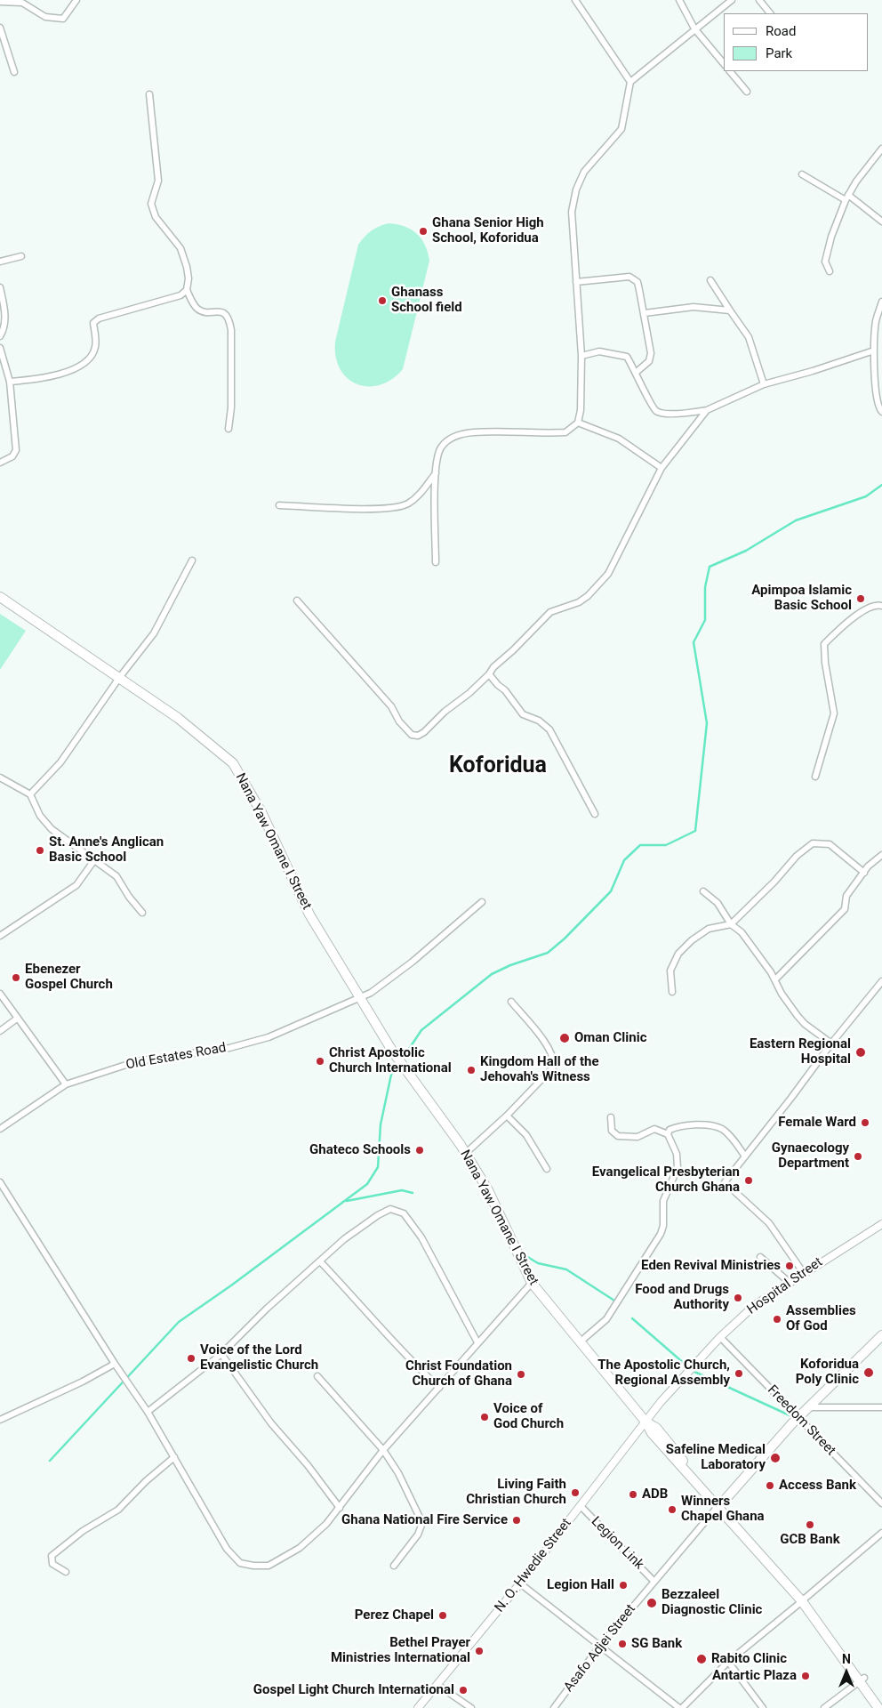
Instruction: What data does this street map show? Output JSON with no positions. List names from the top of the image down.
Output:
{
  "streets": {
    "main road": ["Nana Yaw Omane I Street"],
    "street": [
      "Old Estates Road",
      "Hospital Street",
      "Freedom Street",
      "Legion Link",
      "N. O. Hwedie Street",
      "Asafo Adjei Street"
    ]
  },
  "crossings": [
    ["Nana Yaw Omane I Street", "Old Estates Road"],
    ["Nana Yaw Omane I Street", "Hospital Street"],
    ["Nana Yaw Omane I Street", "N. O. Hwedie Street"],
    ["Nana Yaw Omane I Street", "Asafo Adjei Street"],
    ["Hospital Street", "Freedom Street"],
    ["Hospital Street", "N. O. Hwedie Street"],
    ["Legion Link", "N. O. Hwedie Street"],
    ["Legion Link", "Asafo Adjei Street"]
  ],
  "districts": ["Koforidua"],
  "places": [
    "Ghana Senior High School, Koforidua",
    "Ghanass School field",
    "Apimpoa Islamic Basic School",
    "St. Anne's Anglican Basic School",
    "Ebenezer Gospel Church",
    "Oman Clinic",
    "Eastern Regional Hospital",
    "Christ Apostolic Church International",
    "Kingdom Hall of the Jehovah's Witness",
    "Female Ward",
    "Ghateco Schools",
    "Gynaecology Department",
    "Evangelical Presbyterian Church Ghana",
    "Eden Revival Ministries",
    "Food and Drugs Authority",
    "Assemblies Of God",
    "Voice of the Lord Evangelistic Church",
    "Koforidua Poly Clinic",
    "The Apostolic Church, Regional Assembly",
    "Christ Foundation Church of Ghana",
    "Voice of God Church",
    "Safeline Medical Laboratory",
    "Access Bank",
    "Living Faith Christian Church",
    "ADB",
    "Winners Chapel Ghana",
    "Ghana National Fire Service",
    "GCB Bank",
    "Legion Hall",
    "Bezzaleel Diagnostic Clinic",
    "Perez Chapel",
    "SG Bank",
    "Bethel Prayer Ministries International",
    "Rabito Clinic",
    "Antartic Plaza",
    "Gospel Light Church International"
  ],
  "legend": ["Road", "Park"],
  "north": "top"
}
